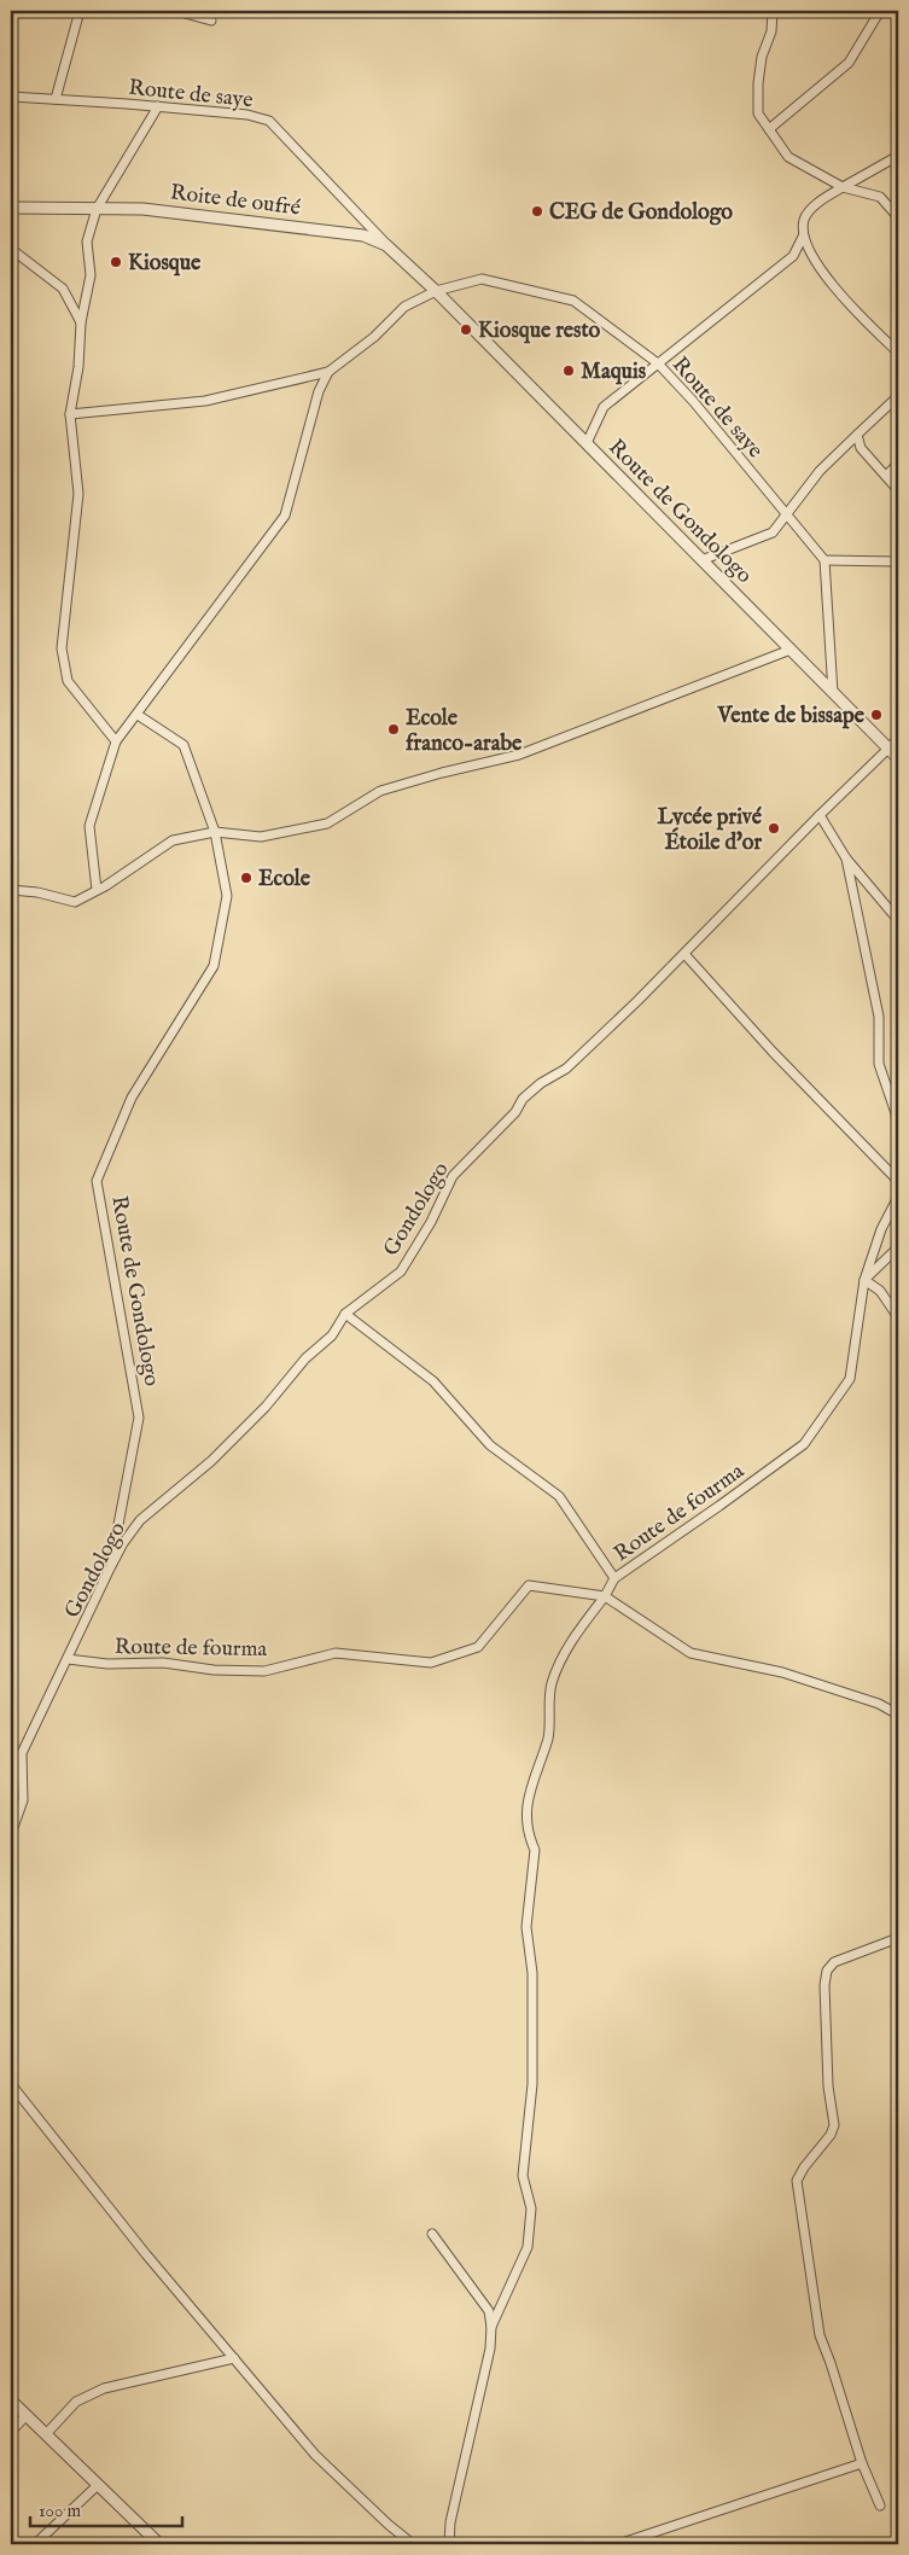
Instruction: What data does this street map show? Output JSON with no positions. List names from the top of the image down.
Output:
{
  "streets": {
    "street": [
      "Route de saye",
      "Roite de oufré",
      "Route de Gondologo",
      "Gondologo",
      "Route de fourma"
    ]
  },
  "crossings": [
    ["Route de saye", "Roite de oufré"],
    ["Route de saye", "Route de Gondologo"],
    ["Roite de oufré", "Route de Gondologo"],
    ["Route de Gondologo", "Gondologo"],
    ["Gondologo", "Route de fourma"]
  ],
  "places": [
    "CEG de Gondologo",
    "Kiosque",
    "Kiosque resto",
    "Maquis",
    "Vente de bissape",
    "Ecole franco-arabe",
    "Lycée privé Étoile d'or",
    "Ecole"
  ],
  "scale_bar": "100 m"
}
